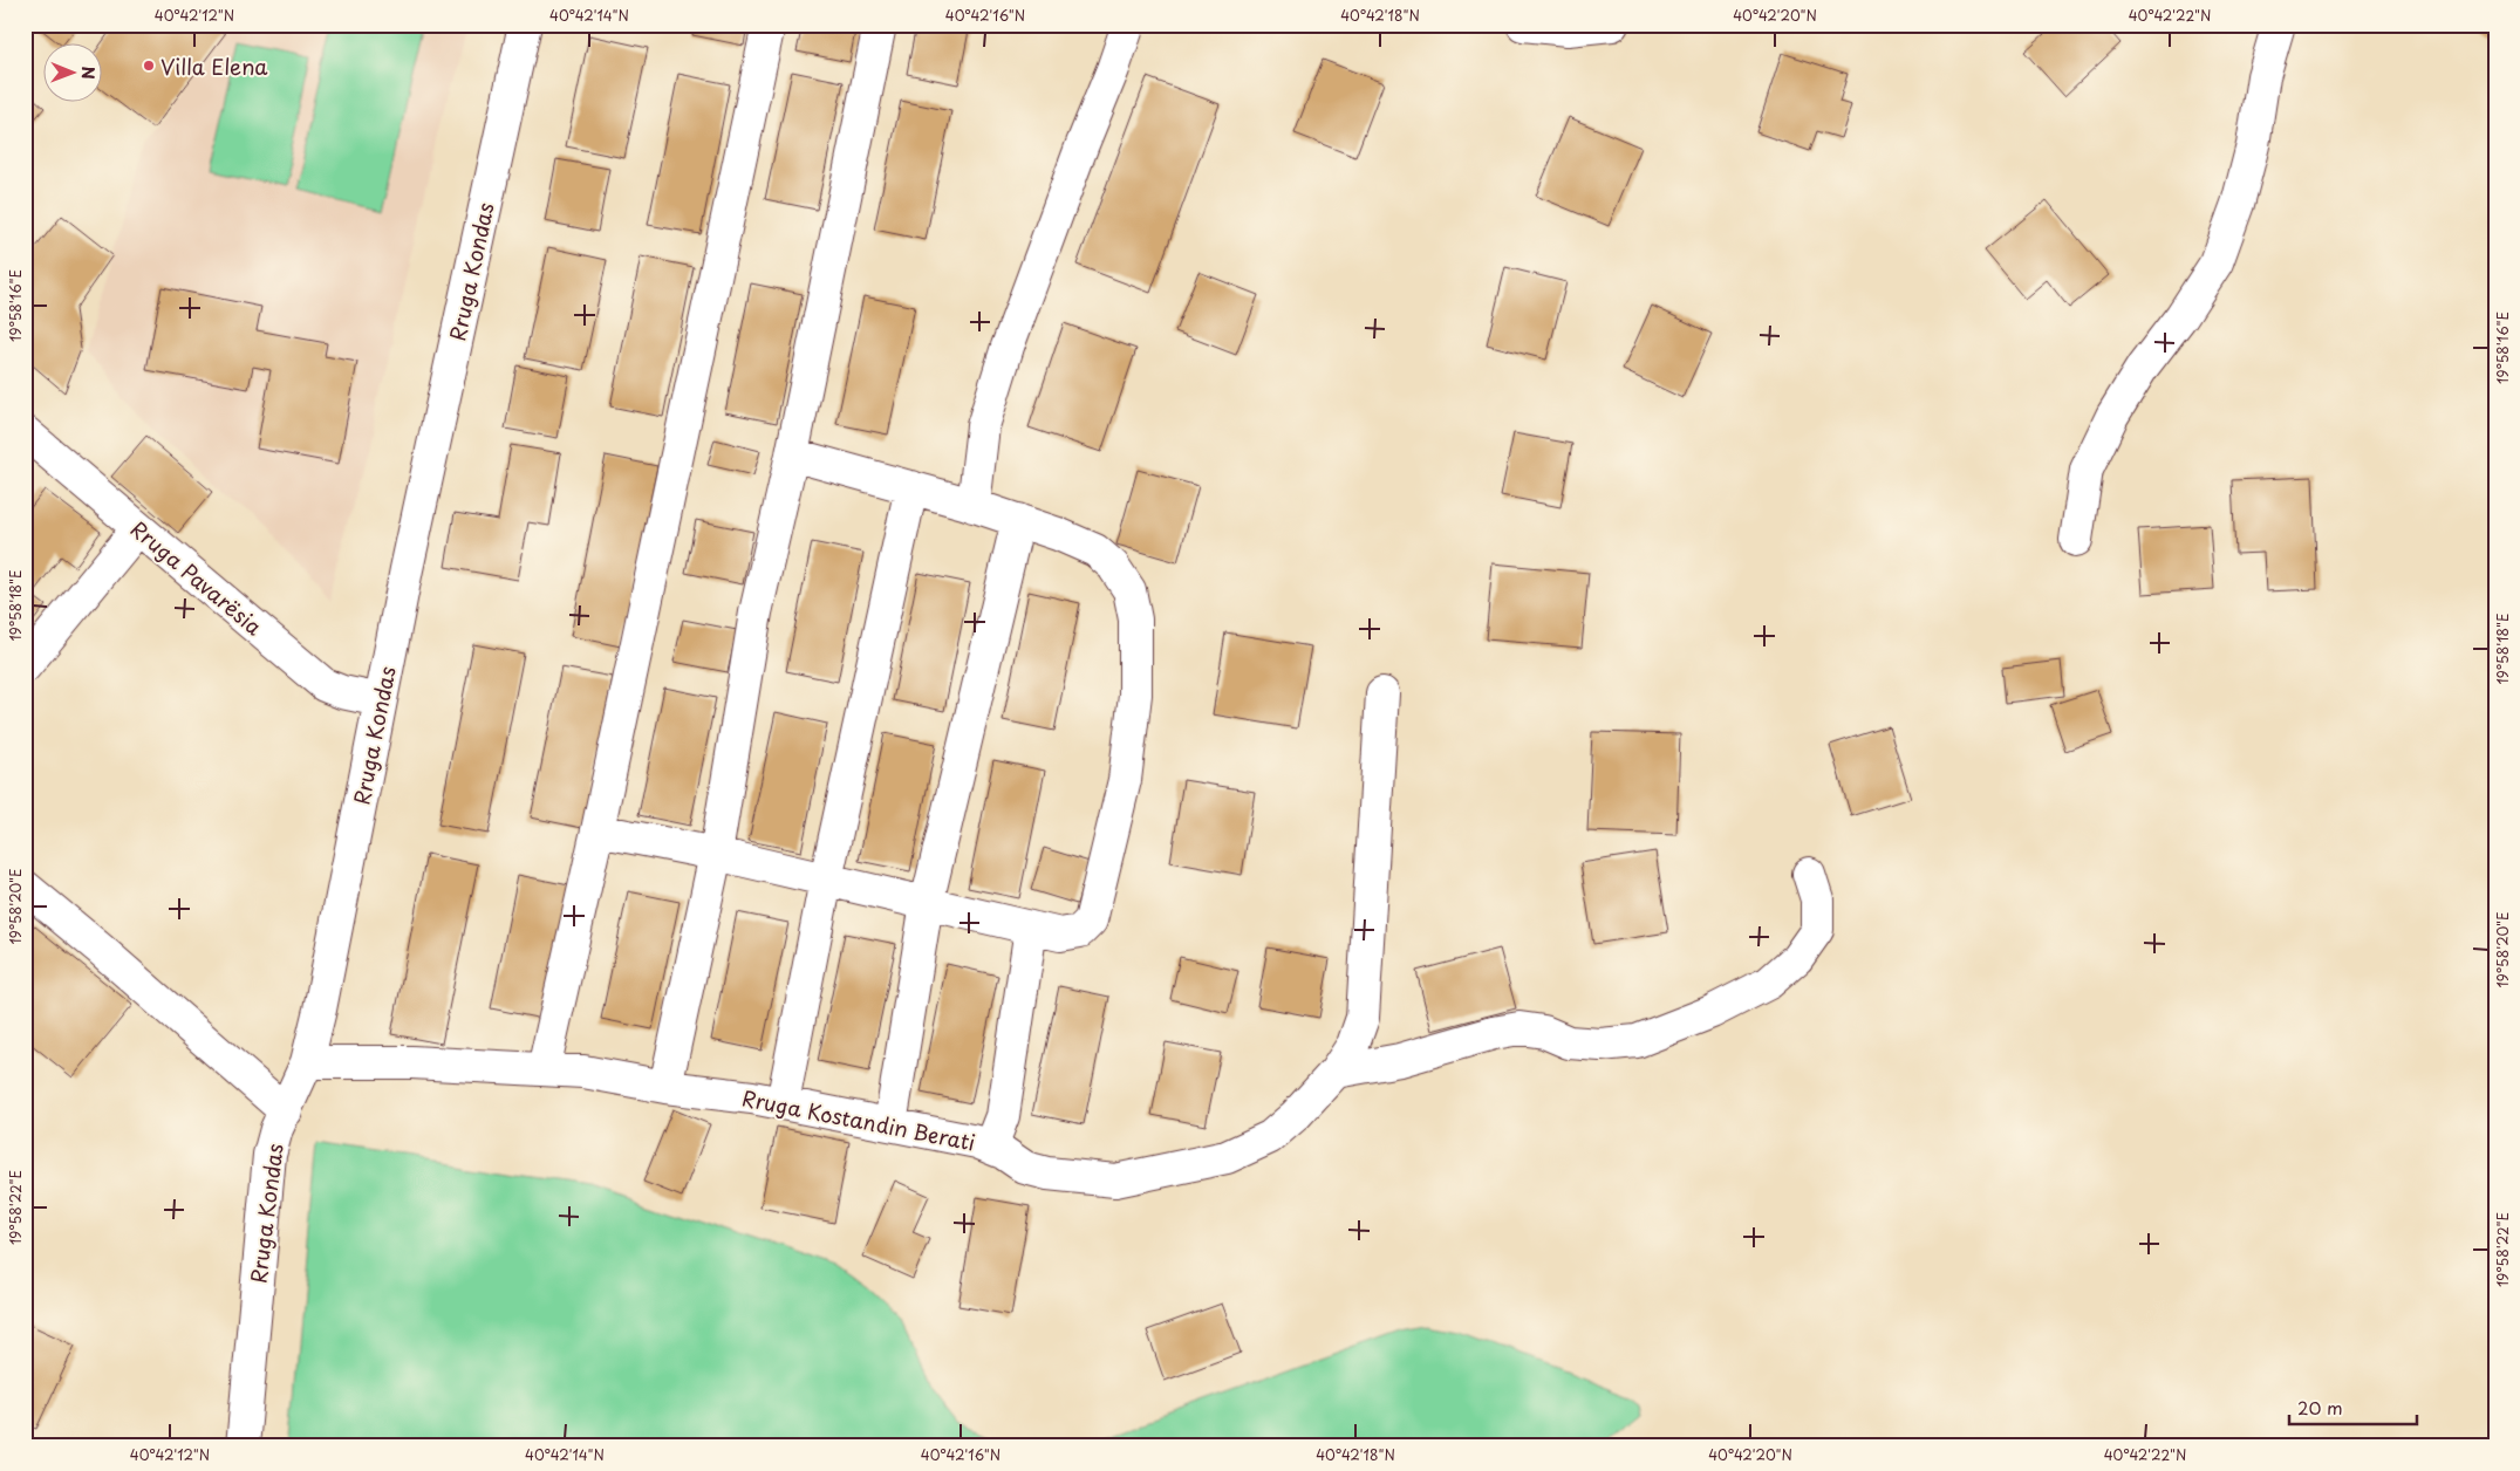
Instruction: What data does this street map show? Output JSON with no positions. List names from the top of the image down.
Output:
{
  "streets": {
    "street": ["Rruga Kondas", "Rruga Pavarësia", "Rruga Kostandin Berati"]
  },
  "crossings": [
    ["Rruga Kondas", "Rruga Pavarësia"],
    ["Rruga Kondas", "Rruga Kostandin Berati"]
  ],
  "places": ["Villa Elena"],
  "scale_bar": "20 m",
  "north": "right",
  "coordinates": [
    "40°42'12\"N",
    "40°42'14\"N",
    "40°42'16\"N",
    "40°42'18\"N",
    "40°42'20\"N",
    "40°42'22\"N",
    "19°58'16\"E",
    "19°58'18\"E",
    "19°58'20\"E",
    "19°58'22\"E"
  ]
}
